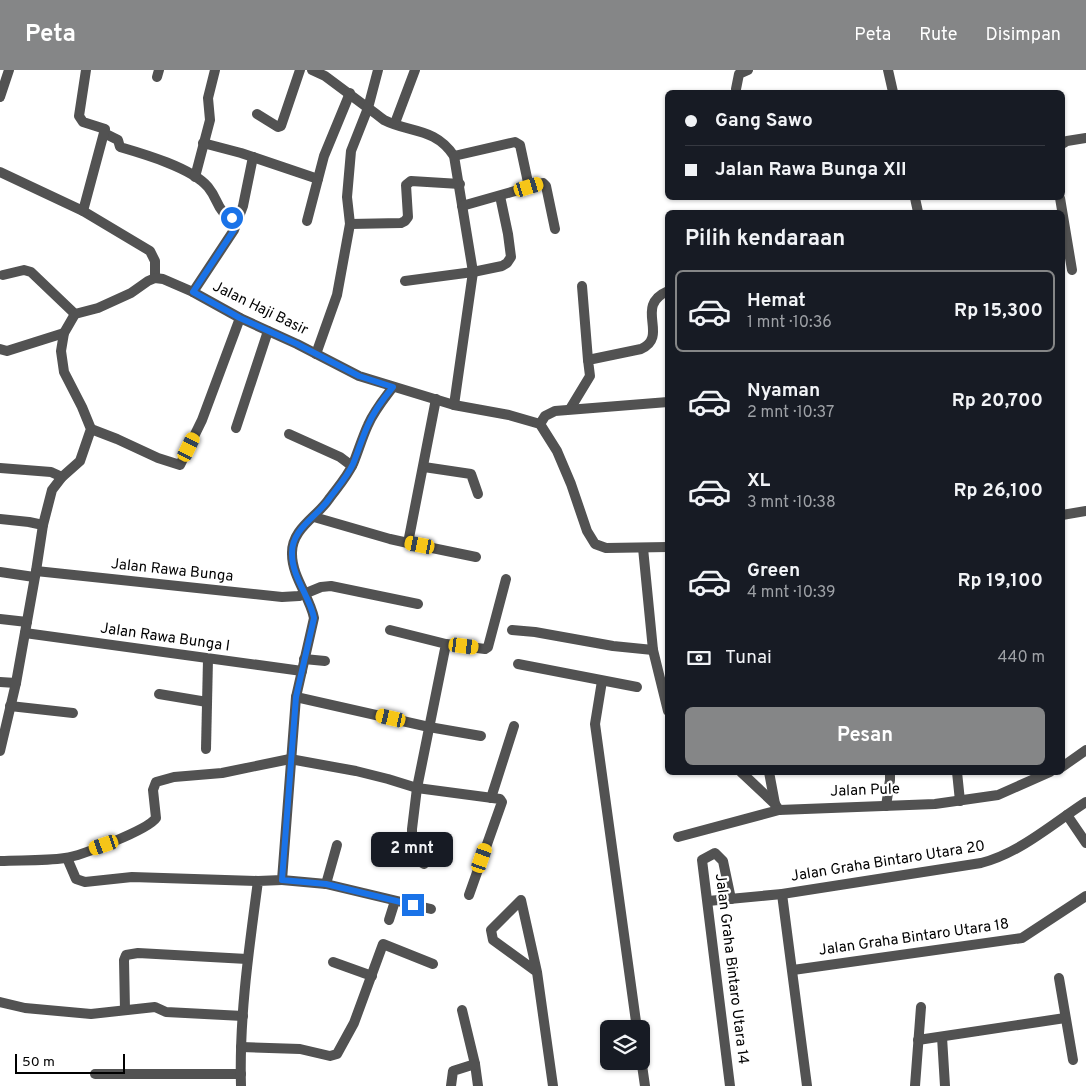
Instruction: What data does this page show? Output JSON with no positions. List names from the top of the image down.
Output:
{
  "streets": {
    "street": [
      "Jalan Haji Basir",
      "Jalan Rawa Bunga",
      "Jalan Rawa Bunga I",
      "Jalan Pule",
      "Jalan Graha Bintaro Utara 20",
      "Jalan Graha Bintaro Utara 18",
      "Jalan Graha Bintaro Utara 14"
    ]
  },
  "crossings": [
    ["Jalan Graha Bintaro Utara 20", "Jalan Graha Bintaro Utara 14"]
  ],
  "scale_bar": "50 m",
  "page": {
    "header": "Peta",
    "nav": ["Peta", "Rute", "Disimpan"],
    "banner": ["Gang Sawo", "Jalan Rawa Bunga XII"],
    "heading": "Pilih kendaraan",
    "list": [
      {
        "name": "Hemat",
        "note": "1 mnt · 10:36",
        "value": "Rp 15,300"
      },
      {
        "name": "Nyaman",
        "note": "2 mnt · 10:37",
        "value": "Rp 20,700"
      },
      {
        "name": "XL",
        "note": "3 mnt · 10:38",
        "value": "Rp 26,100"
      },
      {
        "name": "Green",
        "note": "4 mnt · 10:39",
        "value": "Rp 19,100"
      }
    ],
    "pay": ["Tunai", "440 m"],
    "buttons": "Pesan",
    "bubble": "2 mnt",
    "scale": "50 m"
  }
}
